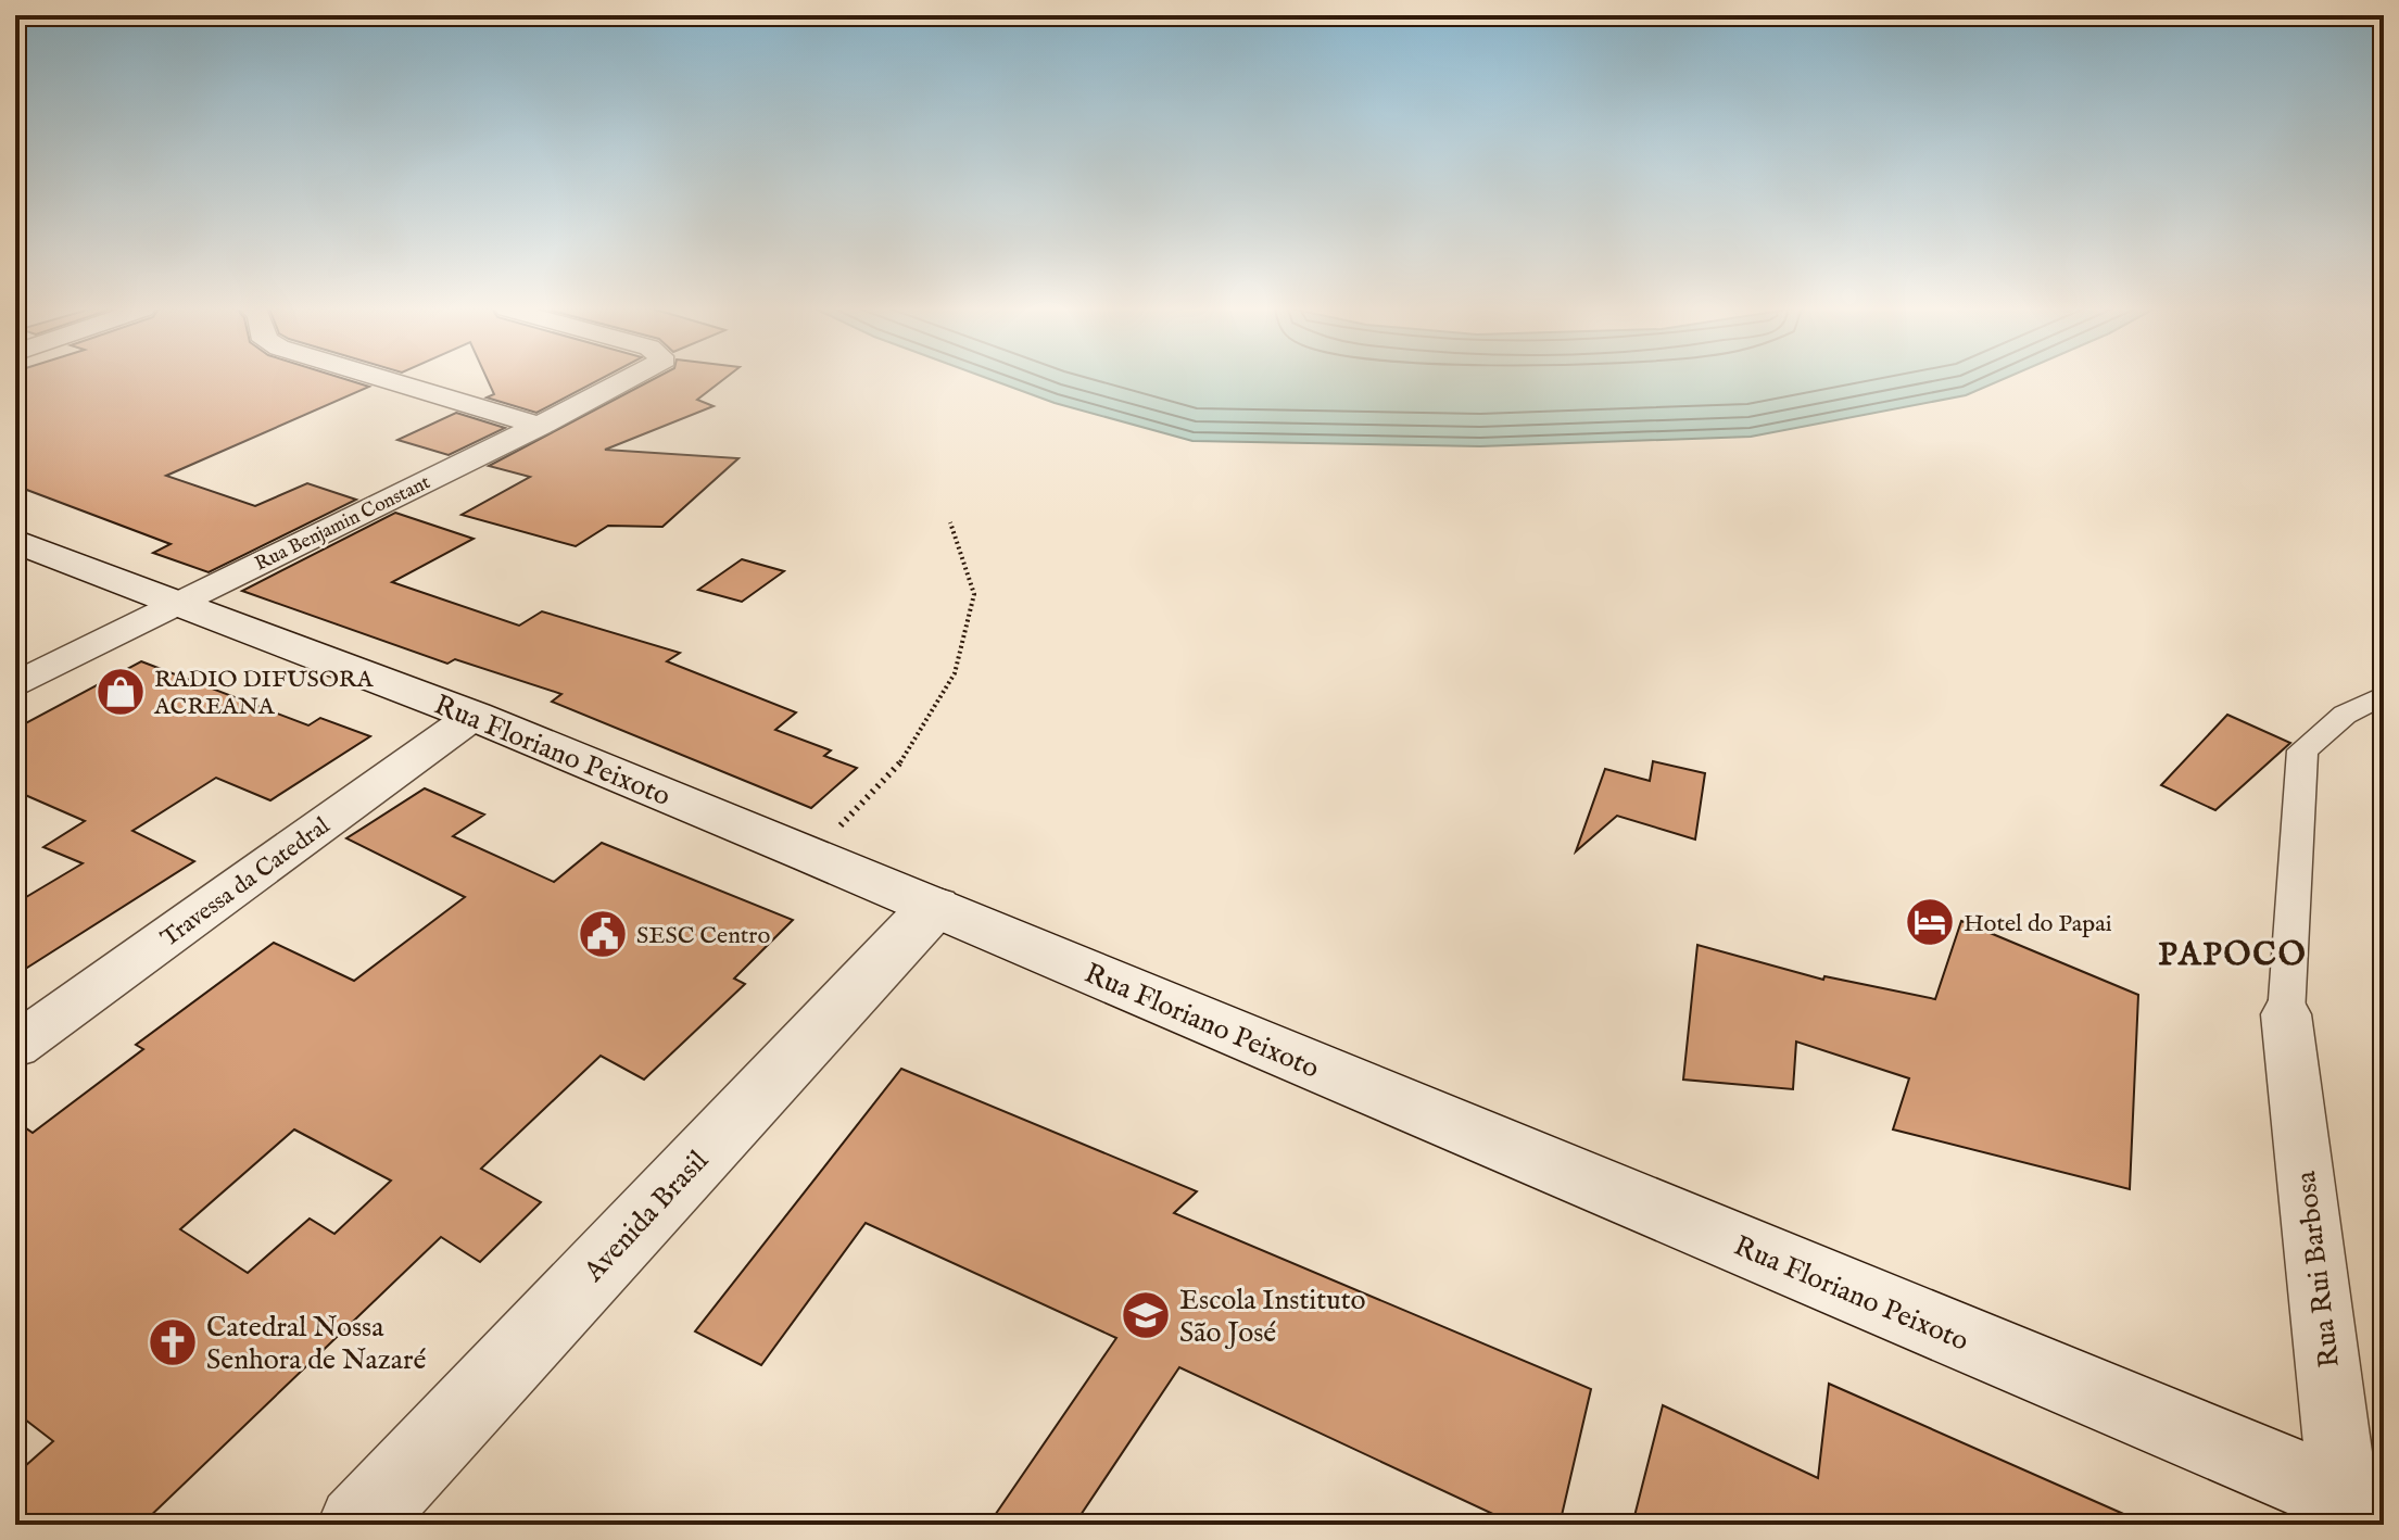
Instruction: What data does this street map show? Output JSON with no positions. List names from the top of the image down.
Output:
{
  "streets": {
    "main road": ["Rua Floriano Peixoto", "Avenida Brasil"],
    "street": ["Rua Benjamin Constant", "Travessa da Catedral", "Rua Rui Barbosa"]
  },
  "crossings": [
    ["Rua Benjamin Constant", "Rua Floriano Peixoto"],
    ["Rua Floriano Peixoto", "Travessa da Catedral"],
    ["Rua Floriano Peixoto", "Avenida Brasil"],
    ["Rua Floriano Peixoto", "Rua Rui Barbosa"]
  ],
  "districts": ["PAPOCO"],
  "places": {
    "shop": ["RADIO DIFUSORA ACREANA"],
    "hotel": ["Hotel do Papai"],
    "public building": ["SESC Centro"],
    "school or university": ["Escola Instituto São José"],
    "church": ["Catedral Nossa Senhora de Nazaré"]
  }
}
